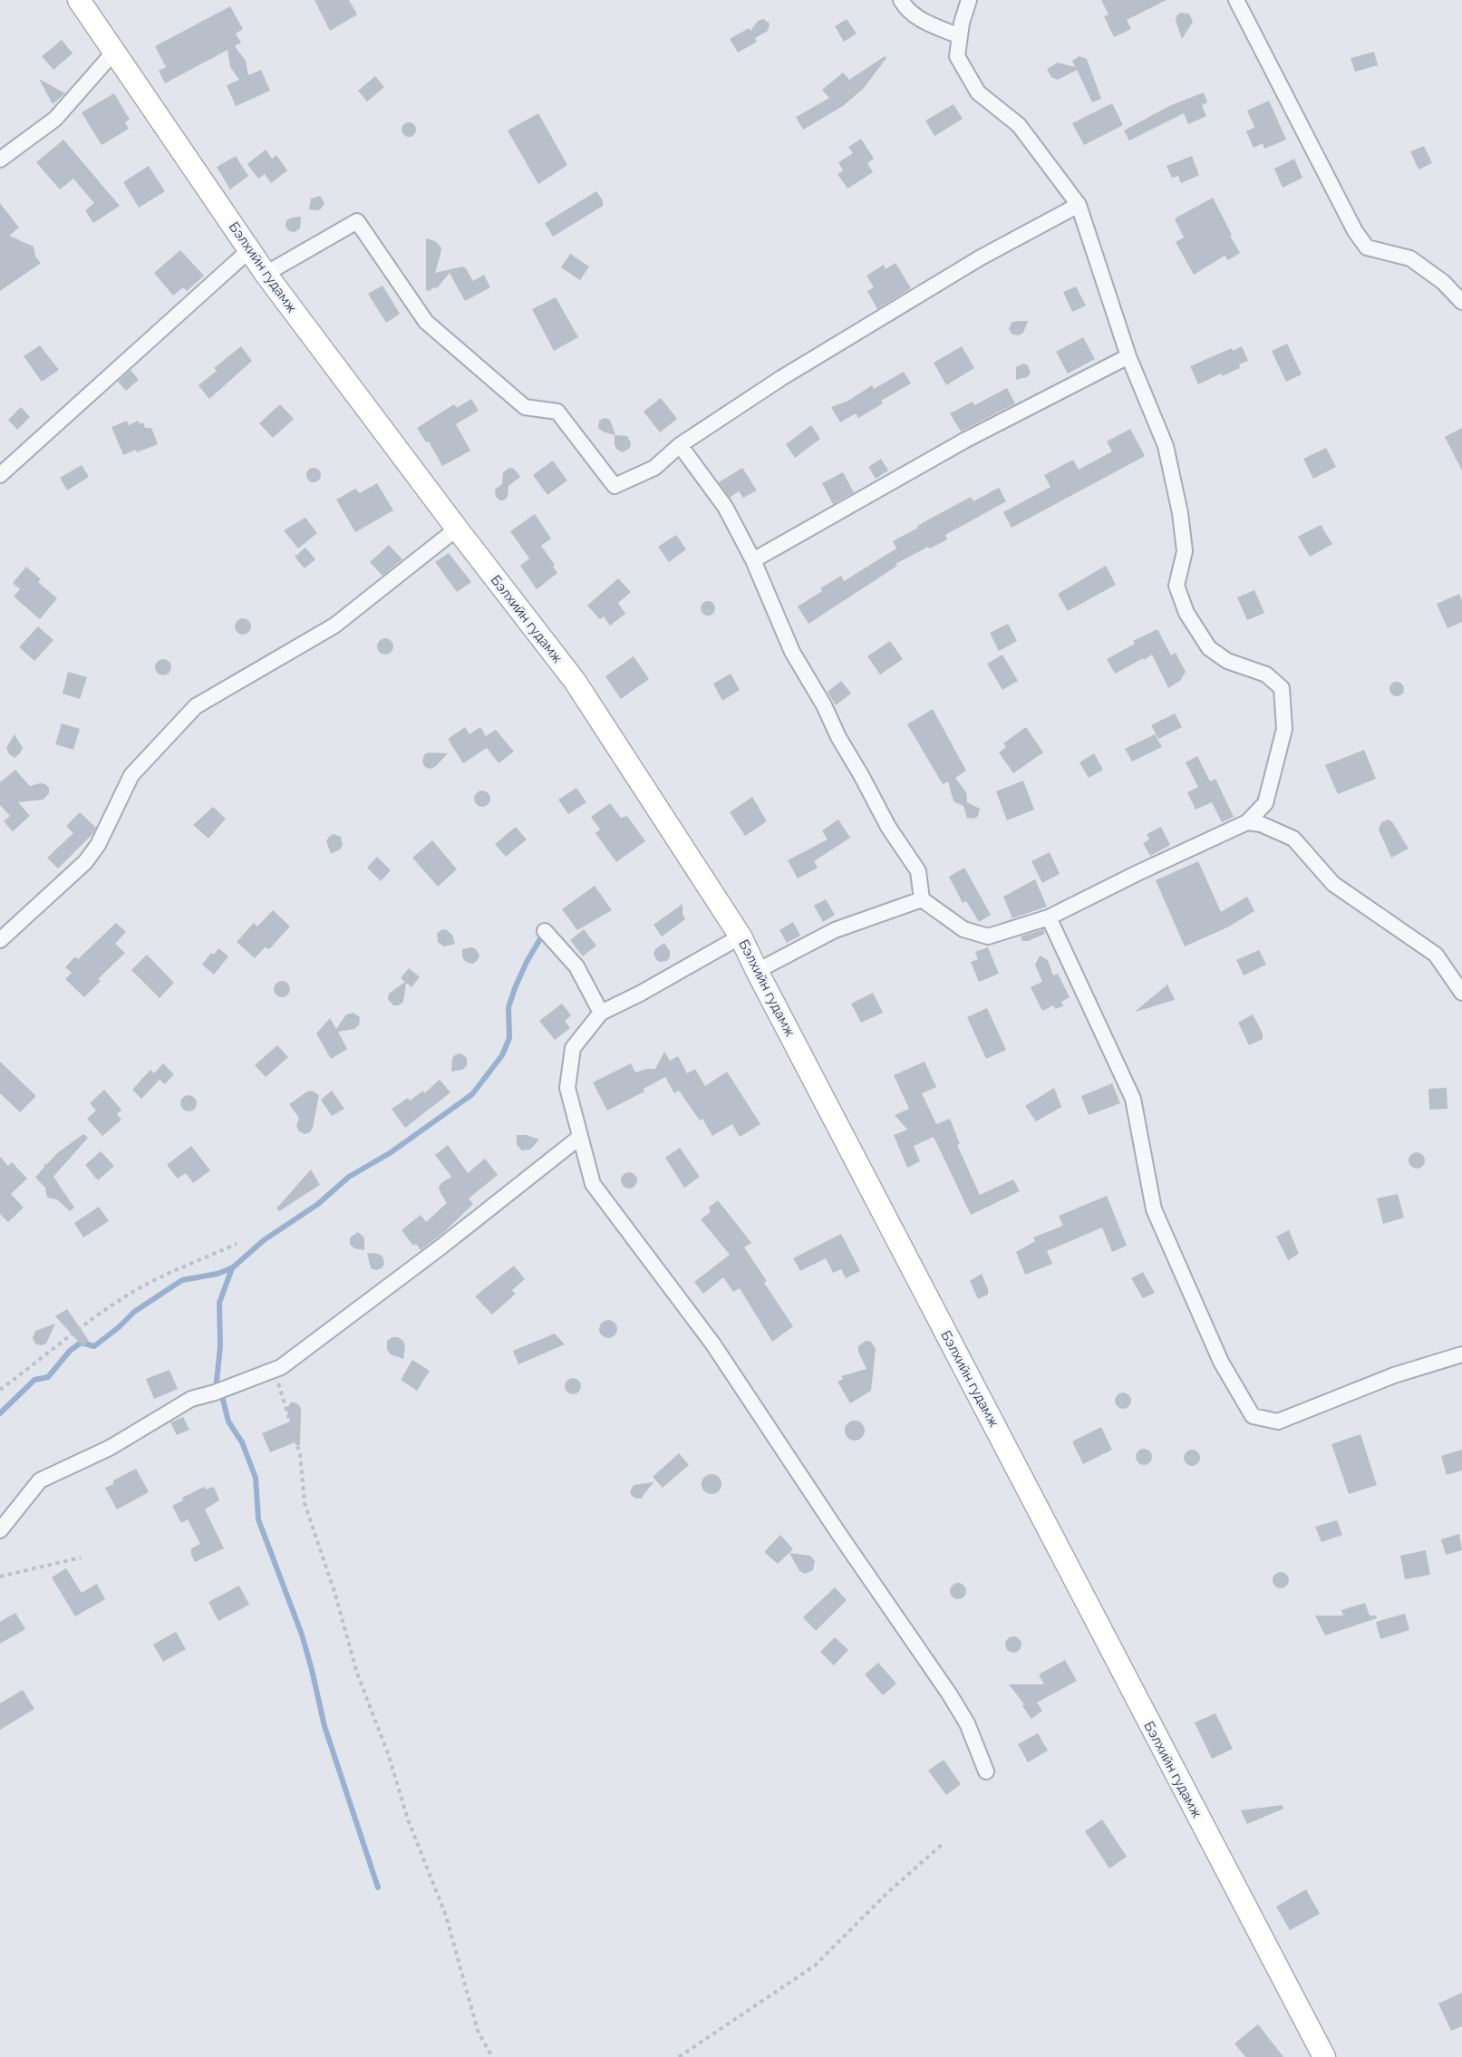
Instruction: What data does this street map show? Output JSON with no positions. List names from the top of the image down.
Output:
{
  "streets": {
    "main road": ["Бэлхийн гудамж"]
  }
}
